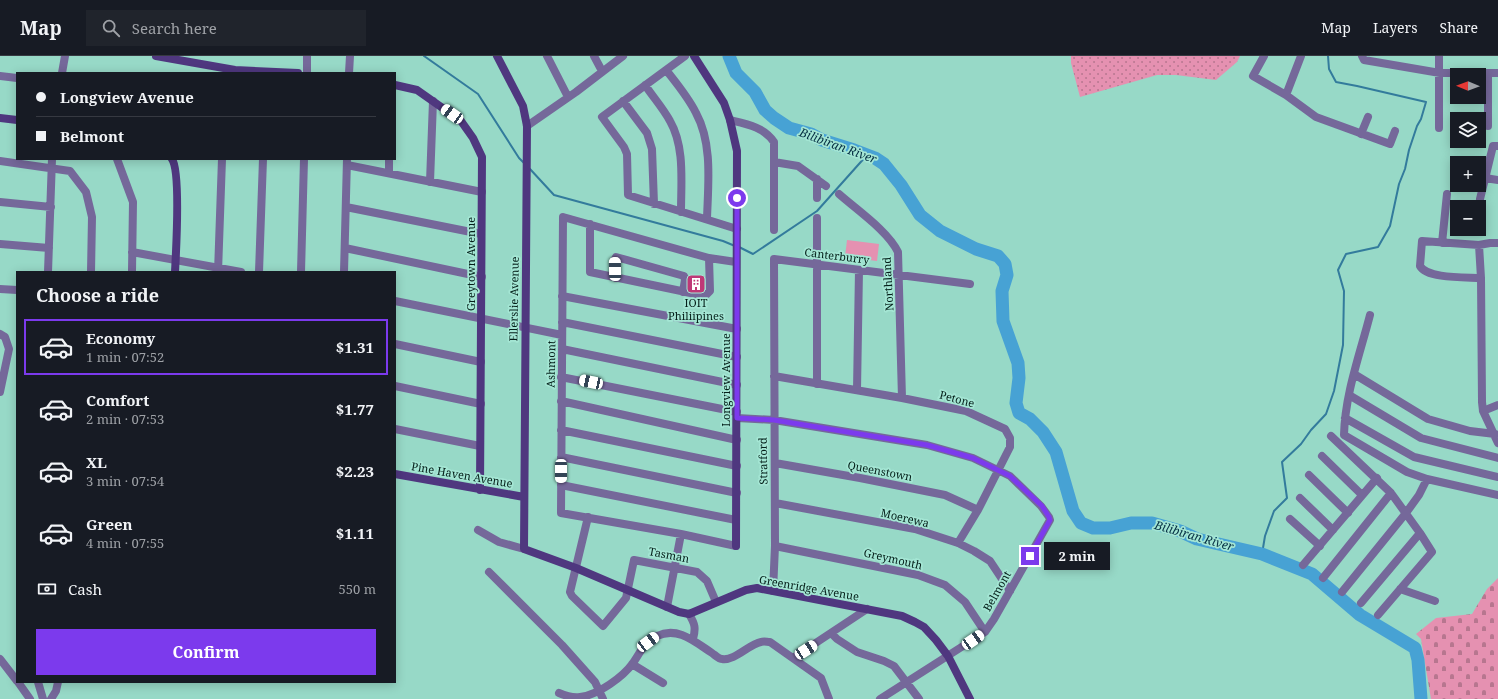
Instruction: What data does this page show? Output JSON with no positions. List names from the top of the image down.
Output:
{
  "streets": {
    "street": [
      "Canterburry",
      "Greytown Avenue",
      "Northland",
      "Ellerslie Avenue",
      "Ashmont",
      "Longview Avenue",
      "Petone",
      "Stratford",
      "Queenstown",
      "Pine Haven Avenue",
      "Moerewa",
      "Tasman",
      "Greymouth",
      "Greenridge Avenue",
      "Belmont"
    ]
  },
  "crossings": [
    ["Canterburry", "Northland"],
    ["Canterburry", "Stratford"],
    ["Greytown Avenue", "Pine Haven Avenue"],
    ["Northland", "Petone"],
    ["Ellerslie Avenue", "Pine Haven Avenue"],
    ["Ashmont", "Tasman"],
    ["Ashmont", "Belmont"],
    ["Longview Avenue", "Belmont"],
    ["Petone", "Stratford"],
    ["Petone", "Queenstown"],
    ["Petone", "Moerewa"],
    ["Petone", "Belmont"],
    ["Stratford", "Queenstown"],
    ["Stratford", "Moerewa"],
    ["Stratford", "Greymouth"],
    ["Stratford", "Greenridge Avenue"],
    ["Stratford", "Belmont"],
    ["Moerewa", "Belmont"],
    ["Tasman", "Greenridge Avenue"],
    ["Greymouth", "Belmont"],
    ["Greenridge Avenue", "Belmont"]
  ],
  "water": ["Bilibiran River"],
  "places": {
    "building": ["IOIT Philiipines"]
  },
  "north": "left",
  "page": {
    "header": "Map",
    "search": "Search here",
    "nav": ["Map", "Layers", "Share"],
    "map_buttons": ["+", "−"],
    "banner": ["Longview Avenue", "Belmont"],
    "heading": "Choose a ride",
    "list": [
      {
        "name": "Economy",
        "note": "1 min · 07:52",
        "value": "$1.31"
      },
      {
        "name": "Comfort",
        "note": "2 min · 07:53",
        "value": "$1.77"
      },
      {
        "name": "XL",
        "note": "3 min · 07:54",
        "value": "$2.23"
      },
      {
        "name": "Green",
        "note": "4 min · 07:55",
        "value": "$1.11"
      }
    ],
    "bubble": "2 min",
    "pay": ["Cash", "550 m"],
    "buttons": "Confirm"
  }
}
